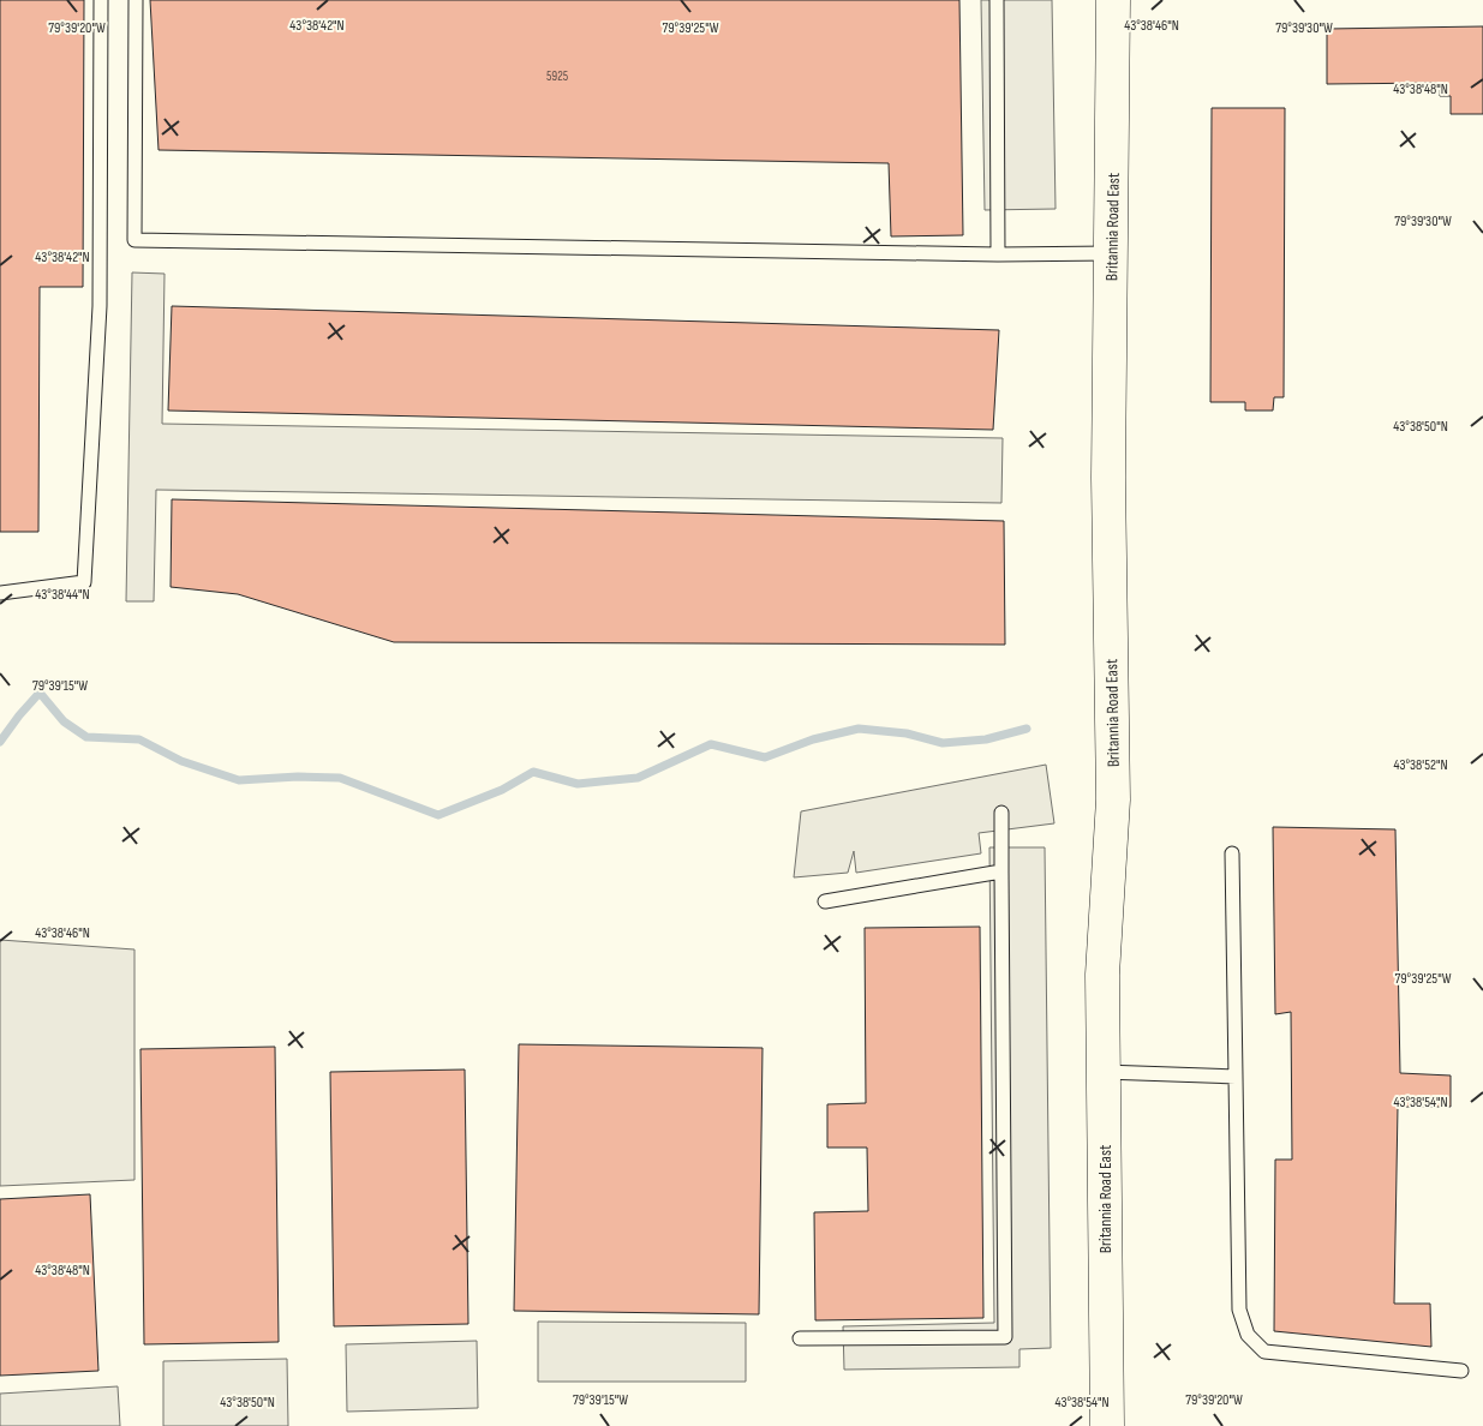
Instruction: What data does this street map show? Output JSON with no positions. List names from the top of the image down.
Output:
{
  "streets": {
    "street": ["Britannia Road East"]
  },
  "house_numbers": ["5925"],
  "coordinates": [
    "43°38'42\"N",
    "43°38'46\"N",
    "79°39'20\"W",
    "79°39'25\"W",
    "79°39'30\"W",
    "43°38'48\"N",
    "43°38'50\"N",
    "43°38'44\"N",
    "79°39'15\"W",
    "43°38'52\"N",
    "43°38'54\"N"
  ]
}
